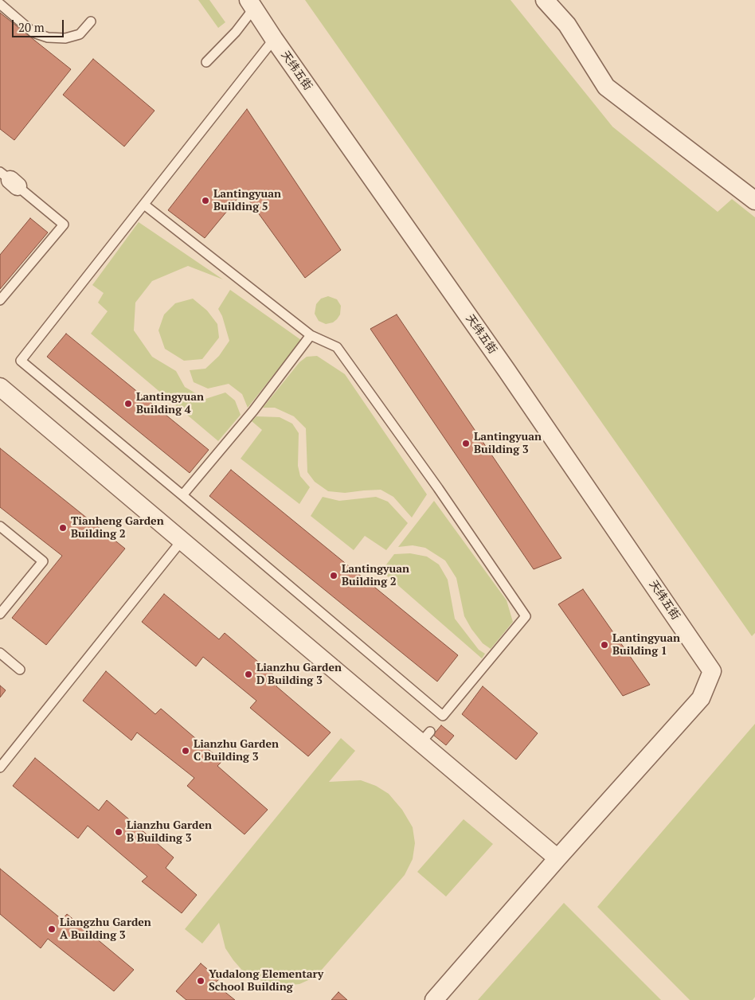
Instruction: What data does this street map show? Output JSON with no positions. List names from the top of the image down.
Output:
{
  "streets": {
    "street": ["天纬五街"]
  },
  "places": [
    "Lantingyuan Building 5",
    "Lantingyuan Building 4",
    "Lantingyuan Building 3",
    "Tianheng Garden Building 2",
    "Lantingyuan Building 2",
    "Lantingyuan Building 1",
    "Lianzhu Garden D Building 3",
    "Lianzhu Garden C Building 3",
    "Lianzhu Garden B Building 3",
    "Liangzhu Garden A Building 3",
    "Yudalong Elementary School Building"
  ],
  "scale_bar": "20 m"
}
